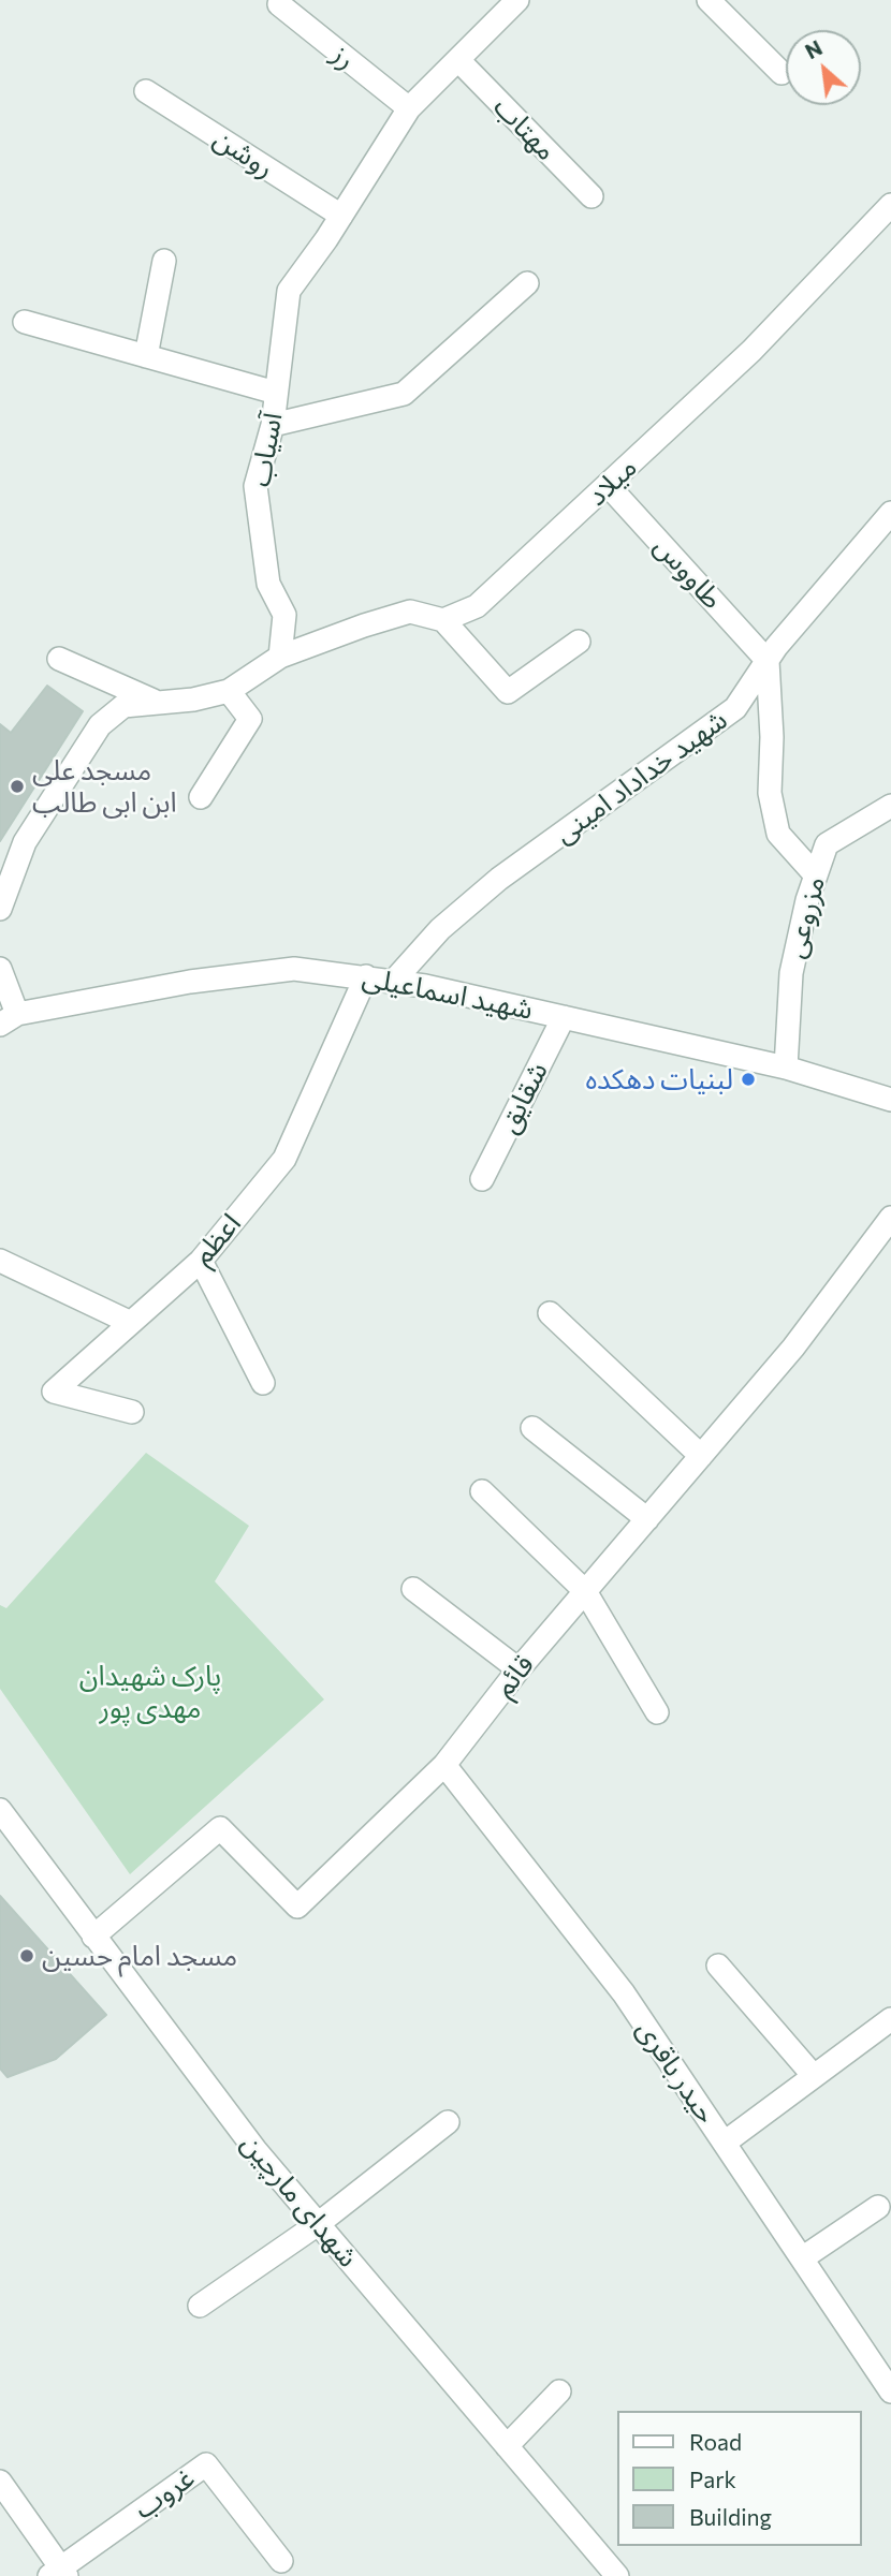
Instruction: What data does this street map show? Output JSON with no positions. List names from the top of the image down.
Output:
{
  "streets": {
    "street": [
      "رز",
      "مهتاب",
      "روشن",
      "آسیاب",
      "میلاد",
      "طاووس",
      "شهید خداداد امینی",
      "مزروعی",
      "شهید اسماعیلی",
      "شقایق",
      "اعظم",
      "قائم",
      "حیدر باقری",
      "شهدای مارچین",
      "غروب"
    ]
  },
  "crossings": [
    ["رز", "آسیاب"],
    ["مهتاب", "آسیاب"],
    ["روشن", "آسیاب"],
    ["میلاد", "طاووس"],
    ["طاووس", "شهید خداداد امینی"],
    ["شهید خداداد امینی", "شهید اسماعیلی"],
    ["مزروعی", "شهید اسماعیلی"],
    ["شهید اسماعیلی", "شقایق"],
    ["شهید اسماعیلی", "اعظم"],
    ["قائم", "حیدر باقری"],
    ["قائم", "شهدای مارچین"]
  ],
  "parks": ["پارک شهیدان مهدی پور"],
  "places": ["مسجد علی ابن ابی طالب", "لبنیات دهکده", "مسجد امام حسین"],
  "legend": ["Road", "Park", "Building"],
  "north": "top left"
}
